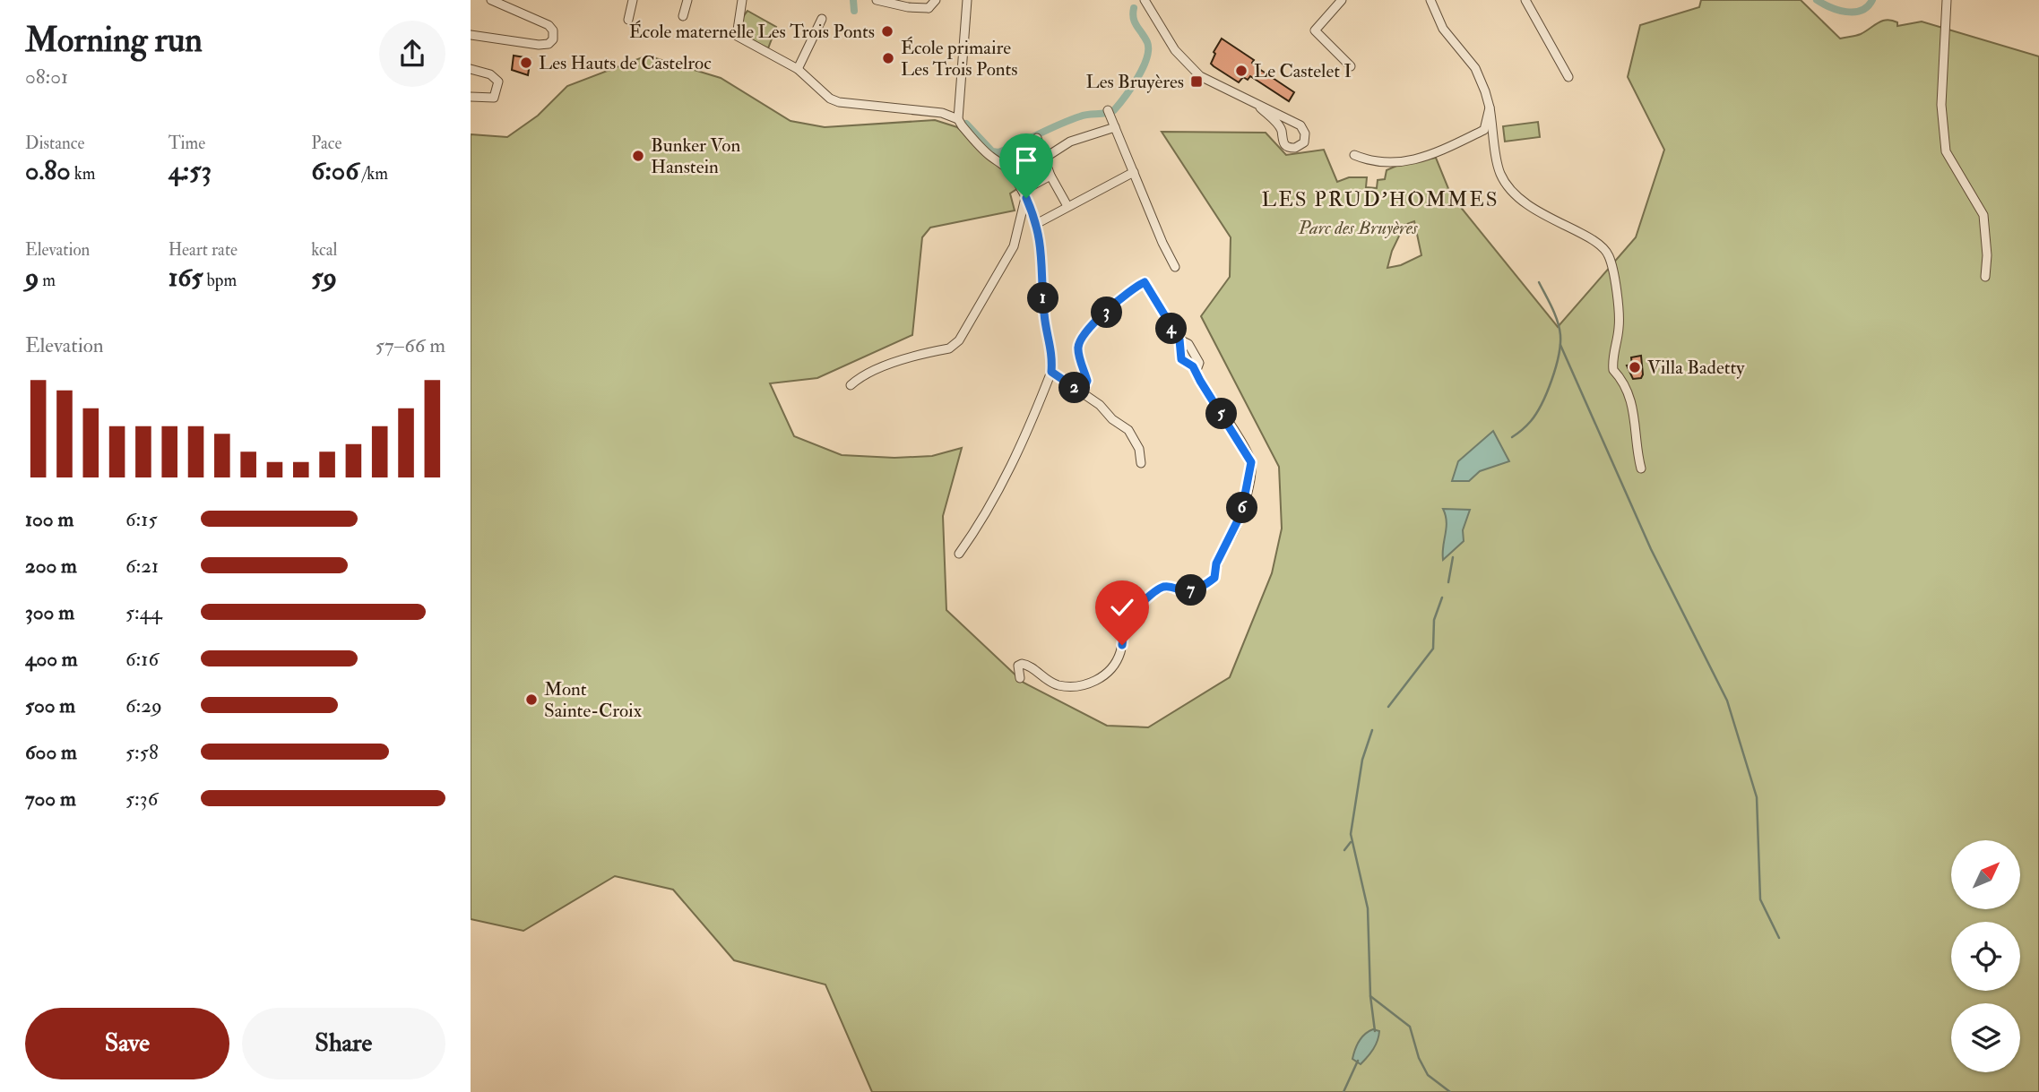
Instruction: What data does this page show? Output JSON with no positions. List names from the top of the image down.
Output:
{
  "districts": ["LES PRUD'HOMMES"],
  "parks": ["Parc des Bruyères"],
  "places": {
    "other": [
      "École maternelle Les Trois Ponts",
      "École primaire Les Trois Ponts",
      "Les Hauts de Castelroc",
      "Le Castelet I",
      "Bunker Von Hanstein",
      "Villa Badetty",
      "Mont Sainte-Croix"
    ],
    "transit": ["Les Bruyères"]
  },
  "north": "top right",
  "page": {
    "heading": ["Morning run", "08:01"],
    "stats": [
      ["Distance", "0.80 km"],
      ["Time", "4:53"],
      ["Pace", "6:06 /km"],
      ["Elevation", "9 m"],
      ["Heart rate", "165 bpm"],
      ["kcal", "59"]
    ],
    "pins": [
      "1",
      "3",
      "4",
      "2",
      "5",
      "6",
      "7"
    ],
    "chart": ["Elevation", "57–66 m"],
    "list": [
      {
        "name": "100 m",
        "note": "6:15"
      },
      {
        "name": "200 m",
        "note": "6:21"
      },
      {
        "name": "300 m",
        "note": "5:44"
      },
      {
        "name": "400 m",
        "note": "6:16"
      },
      {
        "name": "500 m",
        "note": "6:29"
      },
      {
        "name": "600 m",
        "note": "5:58"
      },
      {
        "name": "700 m",
        "note": "5:36"
      }
    ],
    "buttons": ["Save", "Share"]
  }
}
